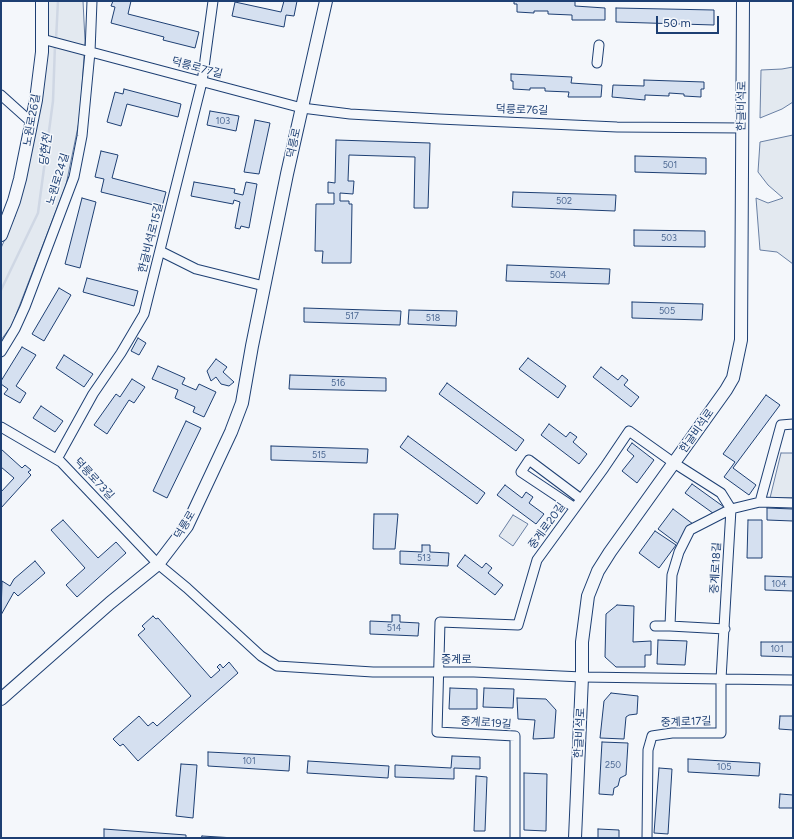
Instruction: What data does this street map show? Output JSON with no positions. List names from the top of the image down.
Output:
{
  "streets": {
    "main road": ["한글비석로", "노원로26길", "덕릉로"],
    "street": [
      "덕릉로77길",
      "덕릉로76길",
      "노원로24길",
      "한글비석로15길",
      "덕릉로73길",
      "중계로20길",
      "중계로18길",
      "중계로",
      "중계로17길",
      "중계로19길"
    ]
  },
  "crossings": [
    ["덕릉로77길", "덕릉로76길"],
    ["덕릉로77길", "노원로26길"],
    ["덕릉로77길", "덕릉로"],
    ["덕릉로77길", "노원로24길"],
    ["덕릉로77길", "한글비석로15길"],
    ["한글비석로", "덕릉로76길"],
    ["한글비석로", "중계로20길"],
    ["한글비석로", "중계로"],
    ["덕릉로76길", "덕릉로"],
    ["덕릉로", "덕릉로73길"],
    ["덕릉로", "중계로"],
    ["한글비석로15길", "덕릉로73길"],
    ["덕릉로73길", "중계로"],
    ["중계로20길", "중계로"],
    ["중계로20길", "중계로19길"],
    ["중계로18길", "중계로"],
    ["중계로18길", "중계로17길"],
    ["중계로", "중계로17길"],
    ["중계로", "중계로19길"]
  ],
  "water": ["당현천"],
  "house_numbers": [
    "103",
    "501",
    "502",
    "503",
    "504",
    "505",
    "517",
    "518",
    "516",
    "515",
    "513",
    "104",
    "514",
    "101",
    "101",
    "250",
    "105"
  ],
  "scale_bar": "50 m"
}
